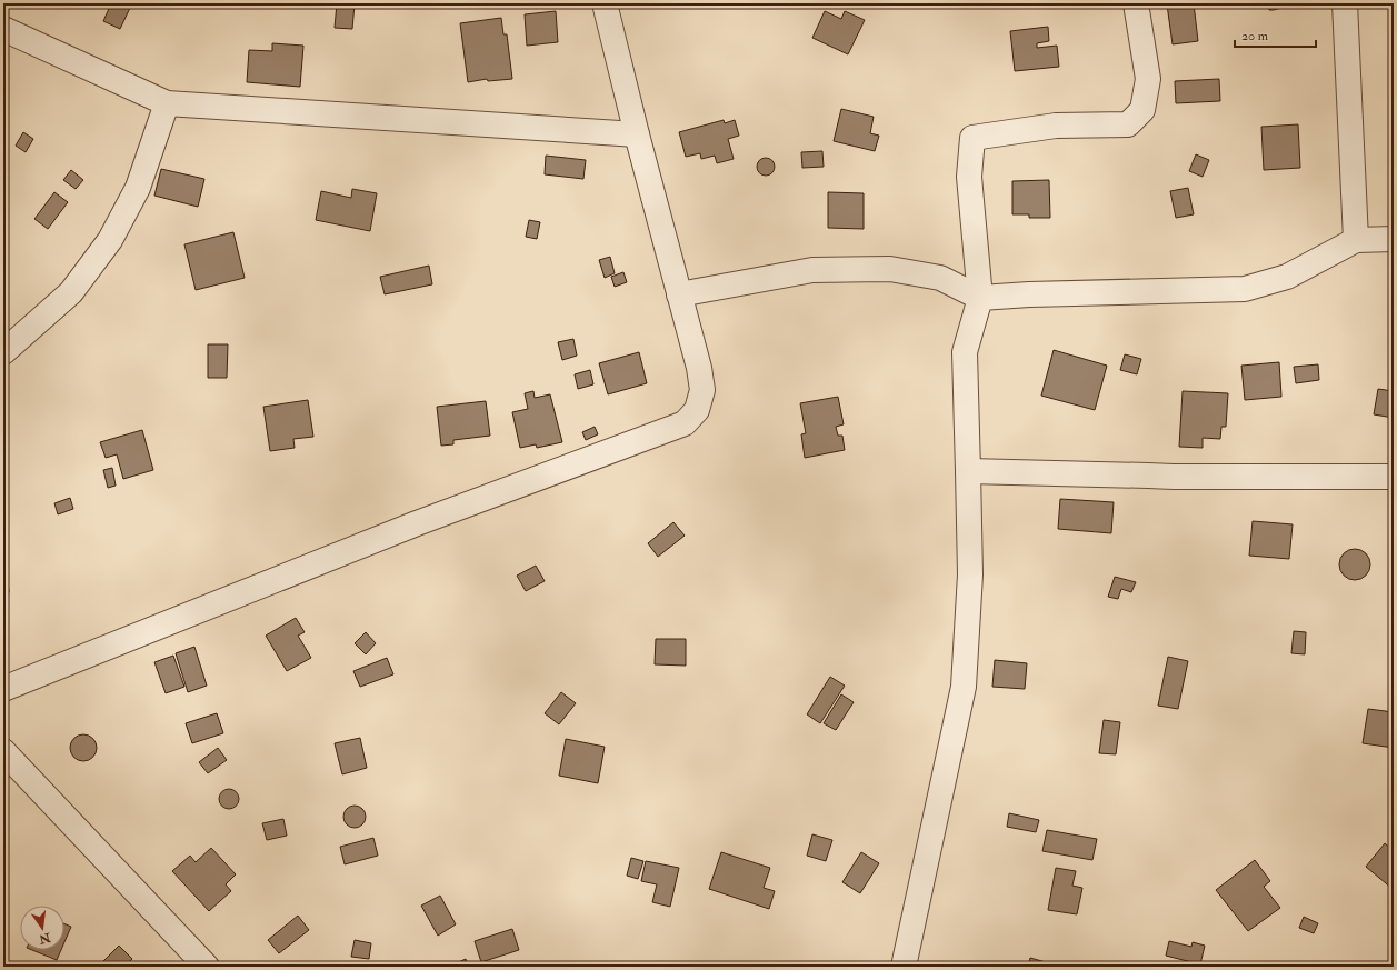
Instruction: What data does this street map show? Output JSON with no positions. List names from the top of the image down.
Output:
{
  "scale_bar": "20 m",
  "north": "bottom"
}
